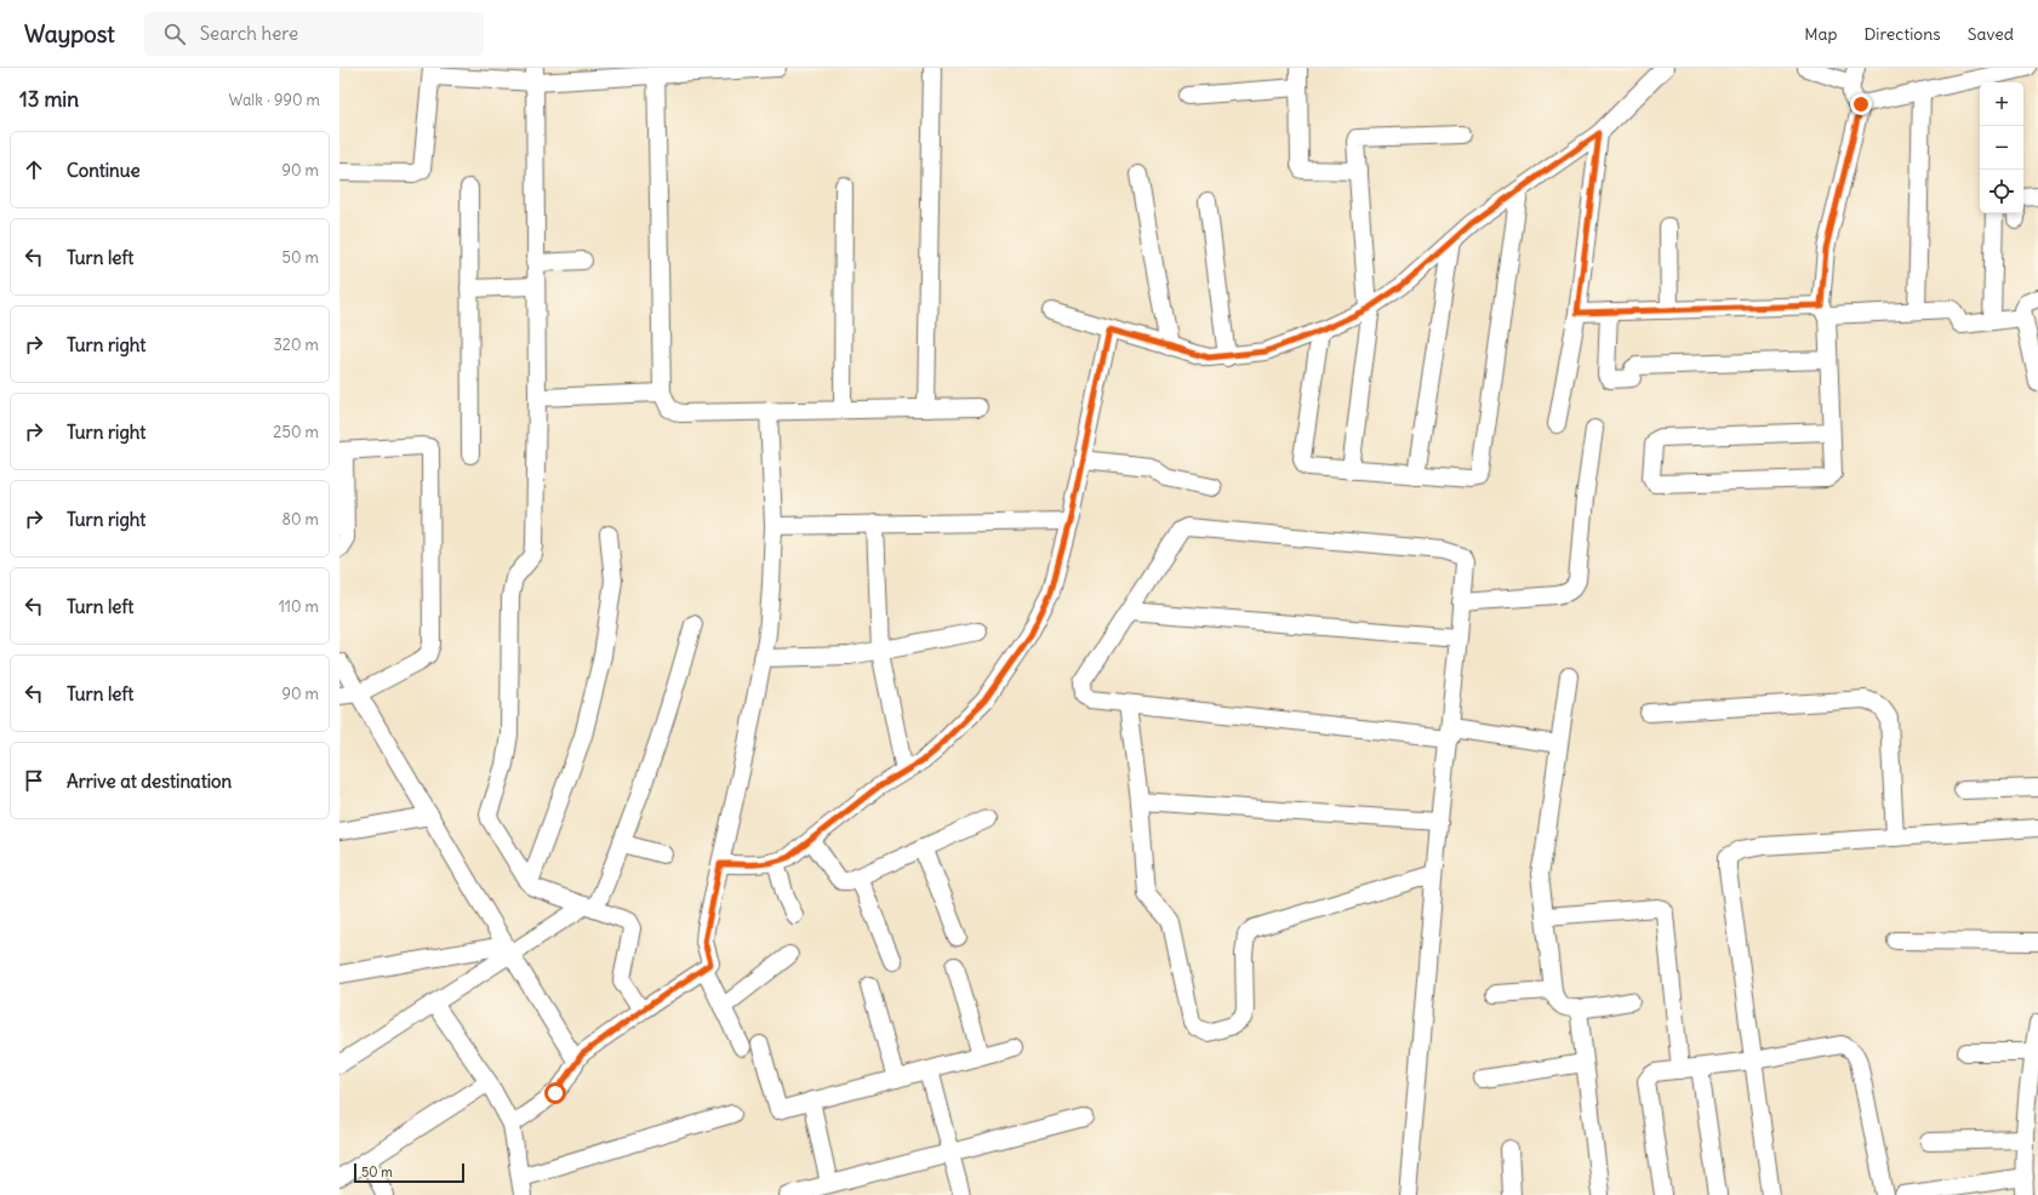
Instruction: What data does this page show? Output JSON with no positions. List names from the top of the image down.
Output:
{
  "scale_bar": "50 m",
  "page": {
    "header": "Waypost",
    "search": "Search here",
    "nav": ["Map", "Directions", "Saved"],
    "heading": ["13 min", "Walk · 990 m"],
    "map_buttons": ["+", "−"],
    "list": [
      ["Continue", "90 m"],
      ["Turn left", "50 m"],
      ["Turn right", "320 m"],
      ["Turn right", "250 m"],
      ["Turn right", "80 m"],
      ["Turn left", "110 m"],
      ["Turn left", "90 m"],
      "Arrive at destination"
    ],
    "scale": "50 m"
  }
}
